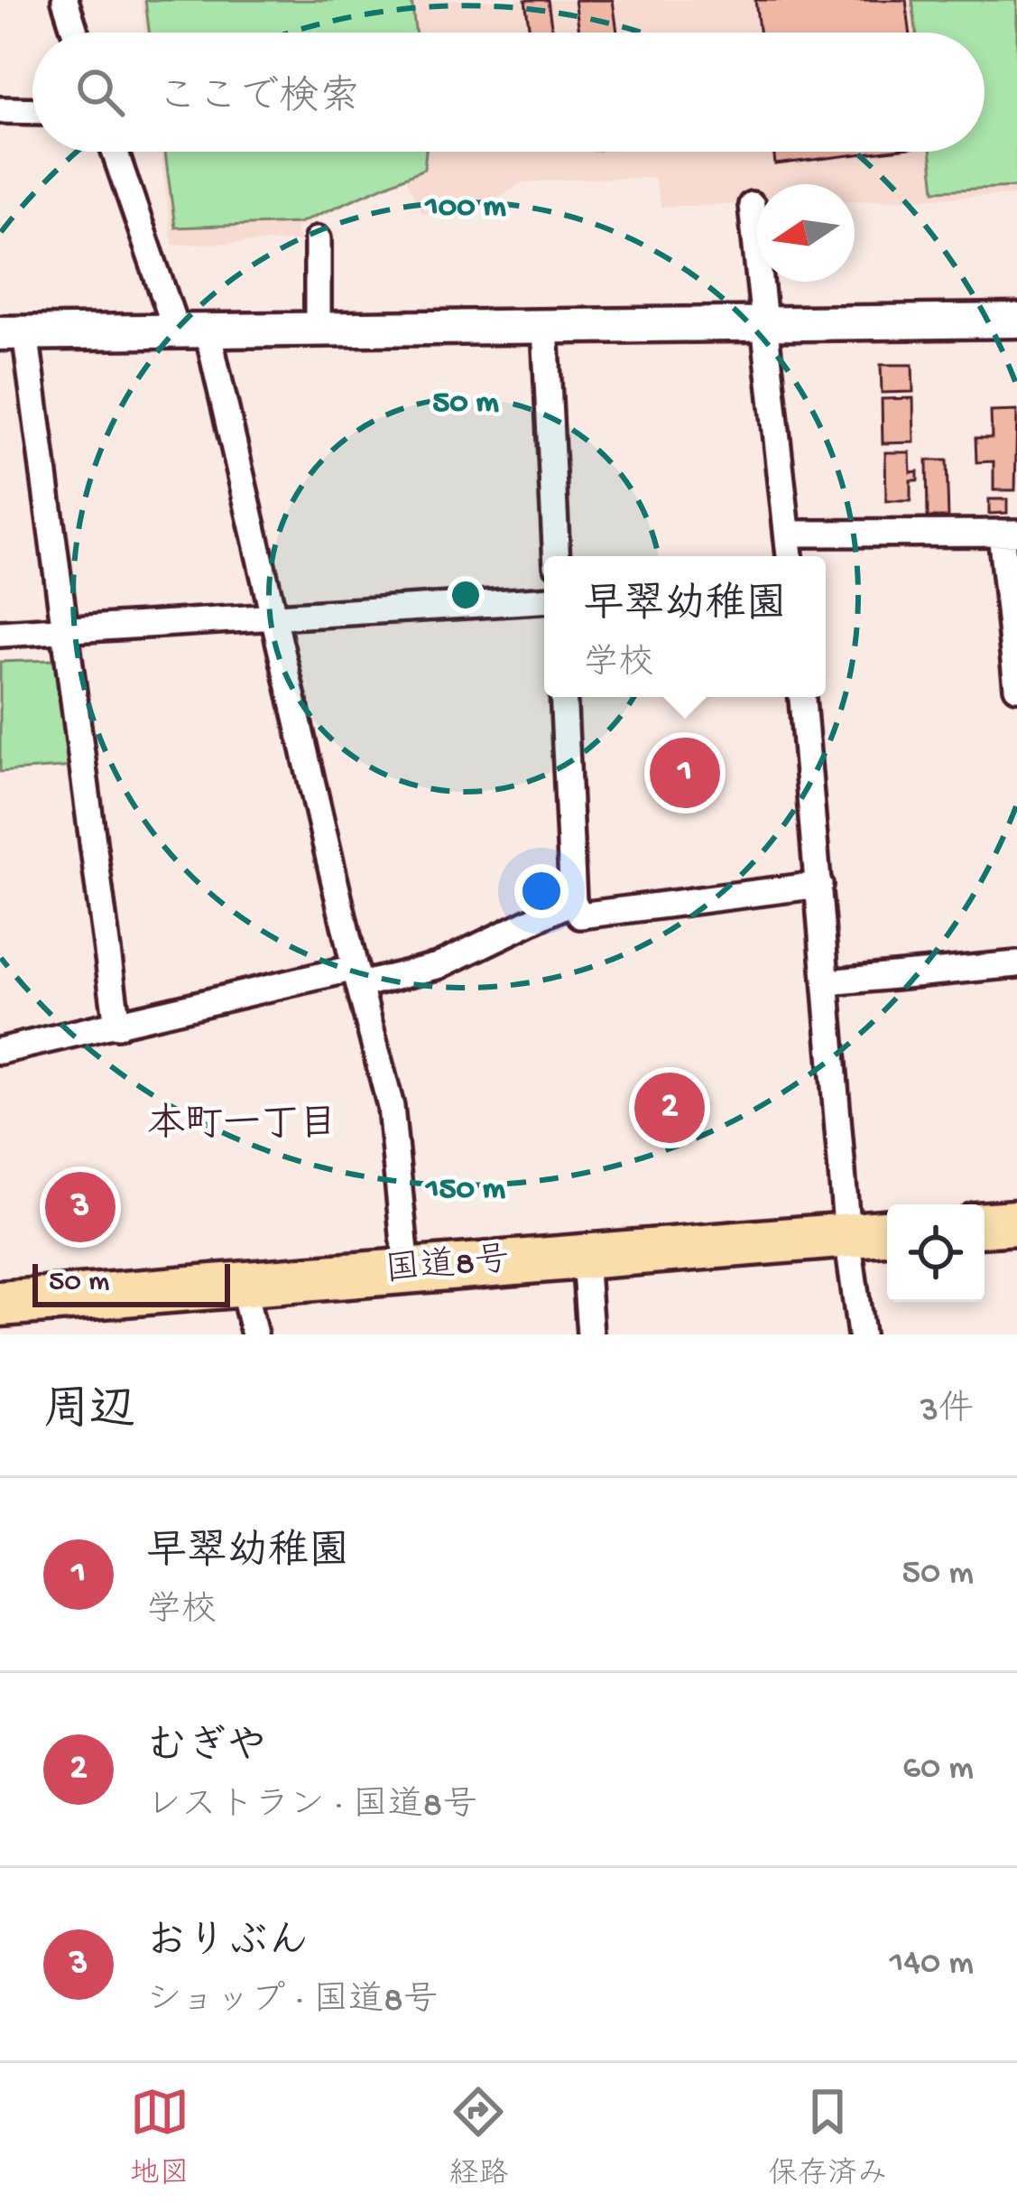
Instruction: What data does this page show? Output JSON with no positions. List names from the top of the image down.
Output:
{
  "streets": {
    "highway": ["国道8号"]
  },
  "districts": ["本町一丁目"],
  "scale_bar": "50 m",
  "north": "left",
  "page": {
    "search": "ここで検索",
    "popup": ["早翠幼稚園", "学校"],
    "pins": ["1", "2", "3"],
    "scale": "50 m",
    "heading": ["周辺", "3件"],
    "list": [
      {
        "mark": "1",
        "name": "早翠幼稚園",
        "note": "学校",
        "value": "50 m"
      },
      {
        "mark": "2",
        "name": "むぎや",
        "note": "レストラン · 国道8号",
        "value": "60 m"
      },
      {
        "mark": "3",
        "name": "おりぶん",
        "note": "ショップ · 国道8号",
        "value": "140 m"
      }
    ],
    "nav": ["地図", "経路", "保存済み"]
  },
  "rings": ["100 m", "50 m", "150 m"]
}
